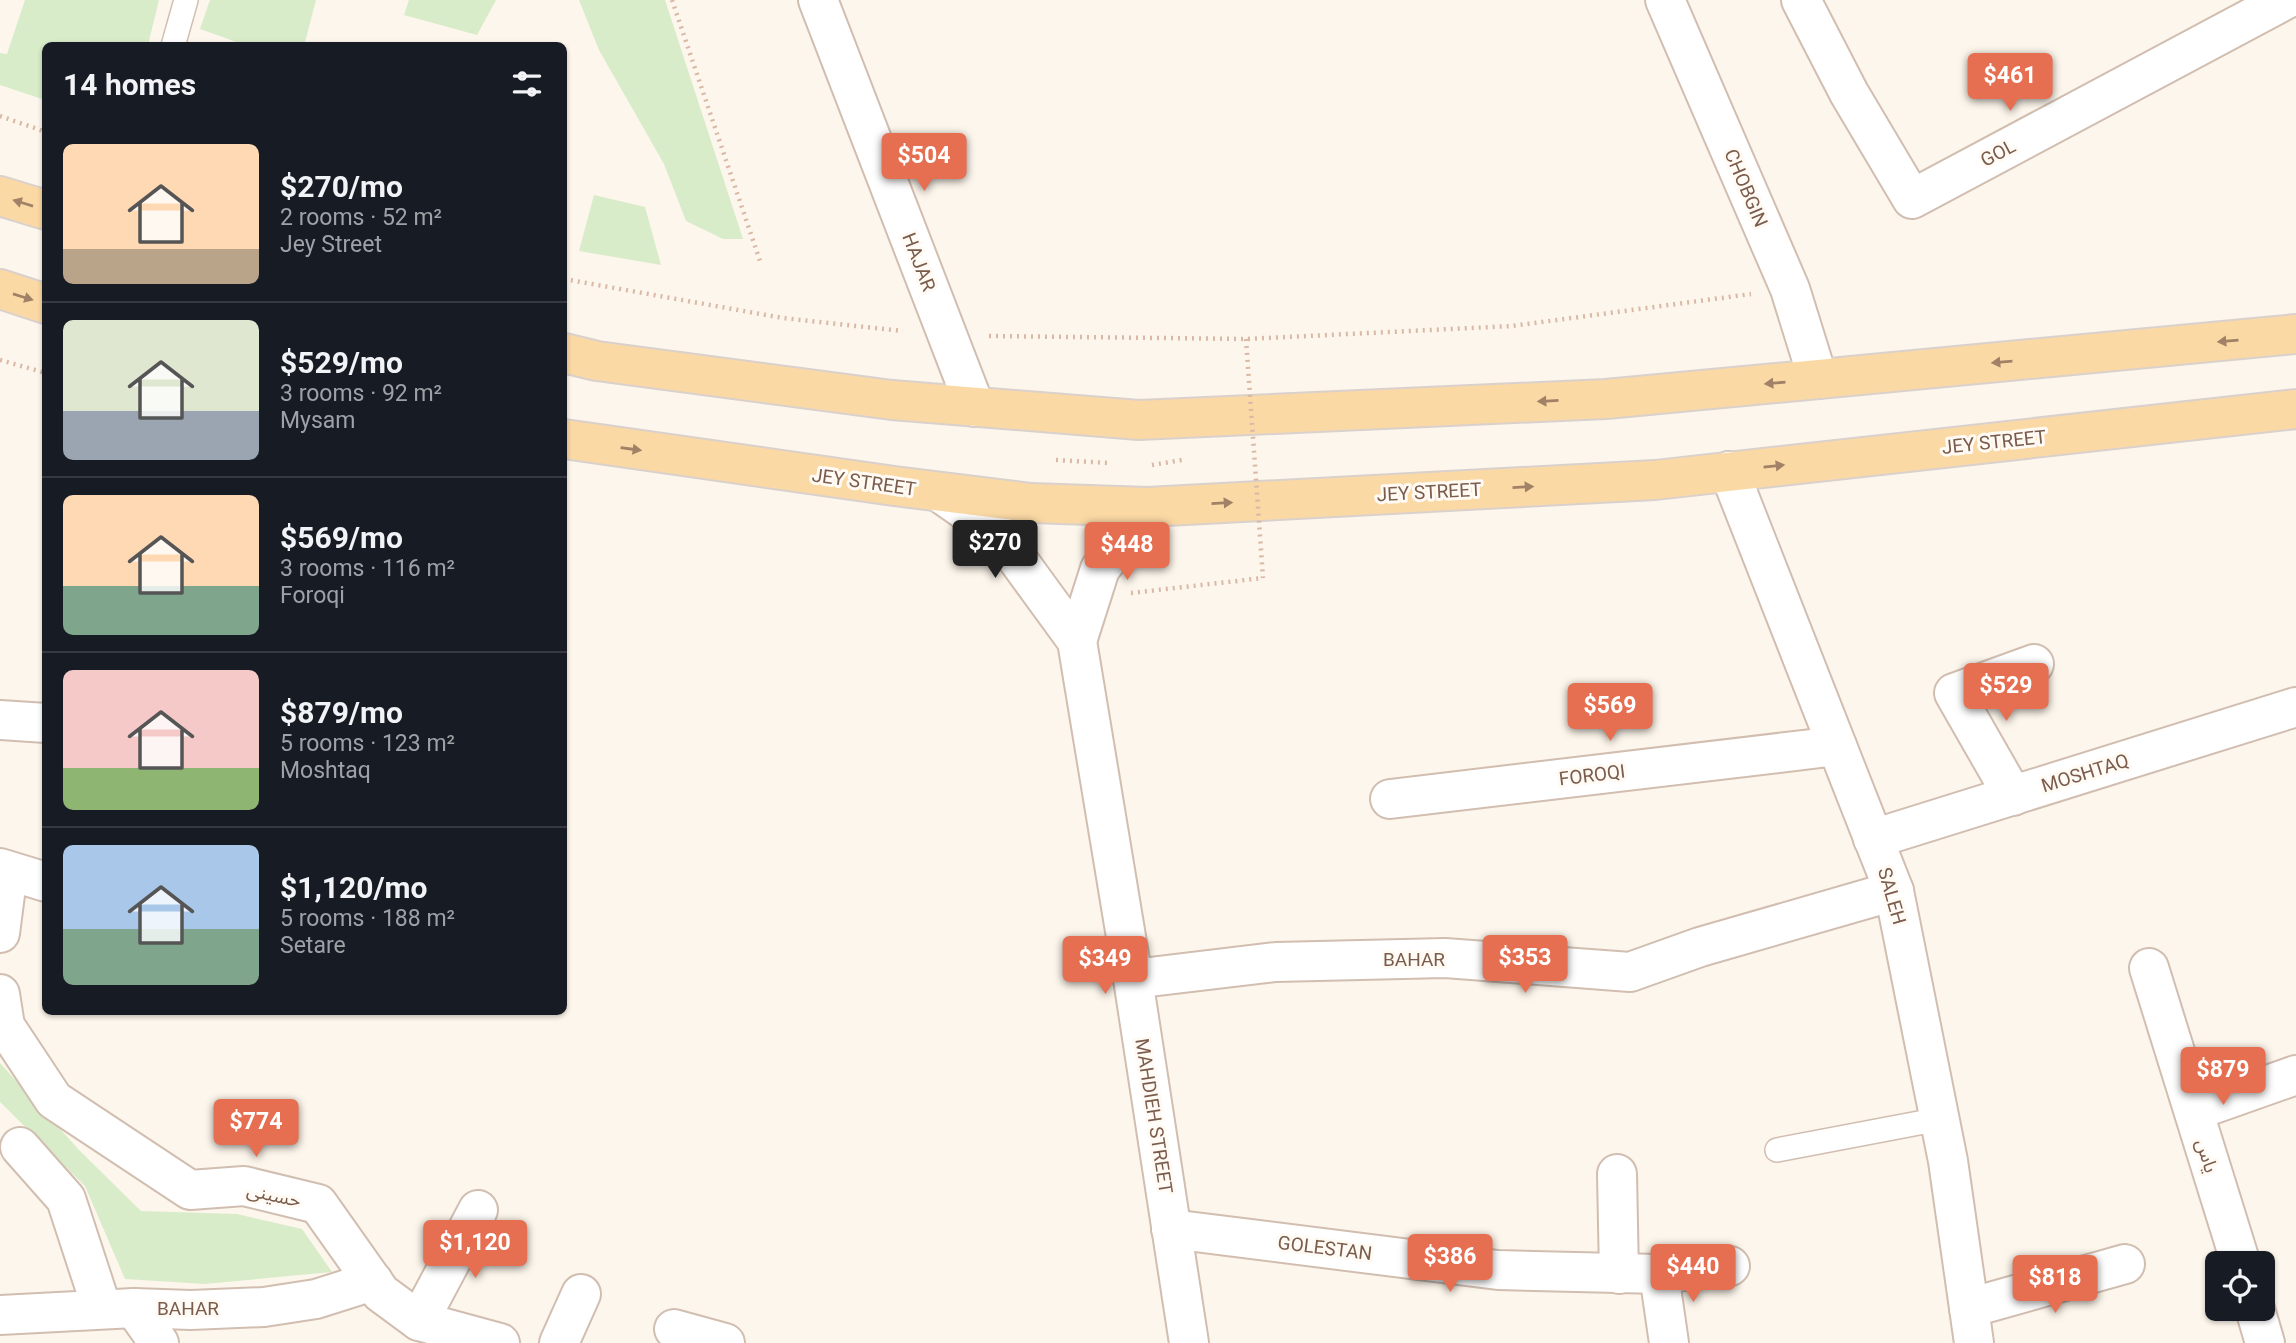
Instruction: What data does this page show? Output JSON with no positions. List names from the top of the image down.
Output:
{
  "streets": {
    "main road": ["JEY STREET"],
    "street": [
      "GOL",
      "CHOBGIN",
      "HAJAR",
      "MOSHTAQ",
      "FOROQI",
      "SALEH",
      "BAHAR",
      "MAHDIEH STREET",
      "یاس",
      "حسینی",
      "GOLESTAN"
    ]
  },
  "crossings": [
    ["JEY STREET", "SALEH"],
    ["MOSHTAQ", "SALEH"],
    ["FOROQI", "SALEH"],
    ["SALEH", "BAHAR"],
    ["BAHAR", "MAHDIEH STREET"],
    ["BAHAR", "حسینی"],
    ["MAHDIEH STREET", "GOLESTAN"]
  ],
  "page": {
    "heading": "14 homes",
    "price": [
      "$461",
      "$504",
      "$270",
      "$448",
      "$529",
      "$569",
      "$353",
      "$349",
      "$879",
      "$774",
      "$1,120",
      "$386",
      "$440",
      "$818"
    ],
    "list": [
      {
        "name": "$270/mo",
        "note": "2 rooms · 52 m² · Jey Street"
      },
      {
        "name": "$529/mo",
        "note": "3 rooms · 92 m² · Mysam"
      },
      {
        "name": "$569/mo",
        "note": "3 rooms · 116 m² · Foroqi"
      },
      {
        "name": "$879/mo",
        "note": "5 rooms · 123 m² · Moshtaq"
      },
      {
        "name": "$1,120/mo",
        "note": "5 rooms · 188 m² · Setare"
      }
    ]
  }
}
